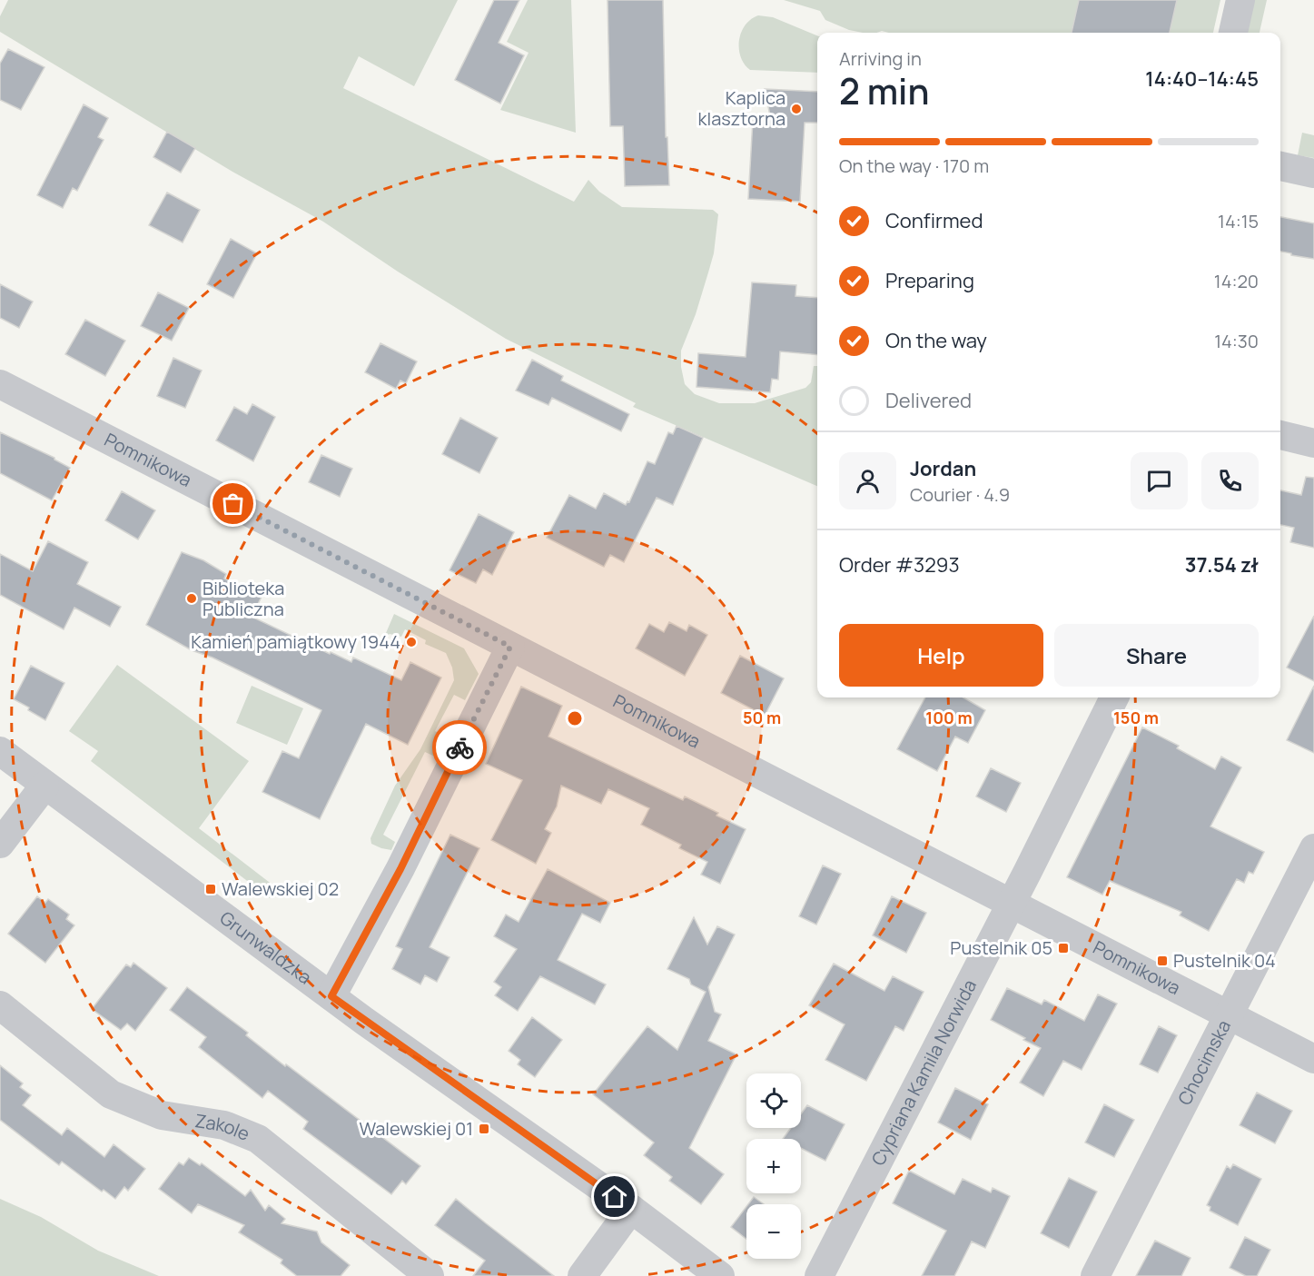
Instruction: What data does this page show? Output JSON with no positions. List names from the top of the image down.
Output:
{
  "streets": {
    "street": [
      "Pomnikowa",
      "Grunwaldzka",
      "Chocimska",
      "Cypriana Kamila Norwida",
      "Zakole"
    ]
  },
  "crossings": [
    ["Pomnikowa", "Chocimska"],
    ["Pomnikowa", "Cypriana Kamila Norwida"]
  ],
  "places": {
    "other": ["Kaplica klasztorna", "Biblioteka Publiczna", "Kamień pamiątkowy 1944"],
    "transit": [
      "Walewskiej 02",
      "Pustelnik 05",
      "Pustelnik 04",
      "Walewskiej 01"
    ]
  },
  "page": {
    "heading": ["2 min", "Arriving in", "14:40–14:45"],
    "panel": [
      "Jordan",
      "Courier · 4.9",
      "Order #3293",
      "37.54 zł"
    ],
    "bar": "On the way · 170 m",
    "list": [
      ["Confirmed", "14:15"],
      ["Preparing", "14:20"],
      ["On the way", "14:30"],
      "Delivered"
    ],
    "buttons": ["Help", "Share"],
    "map_buttons": ["+", "−"]
  },
  "rings": ["50 m", "100 m", "150 m"]
}
